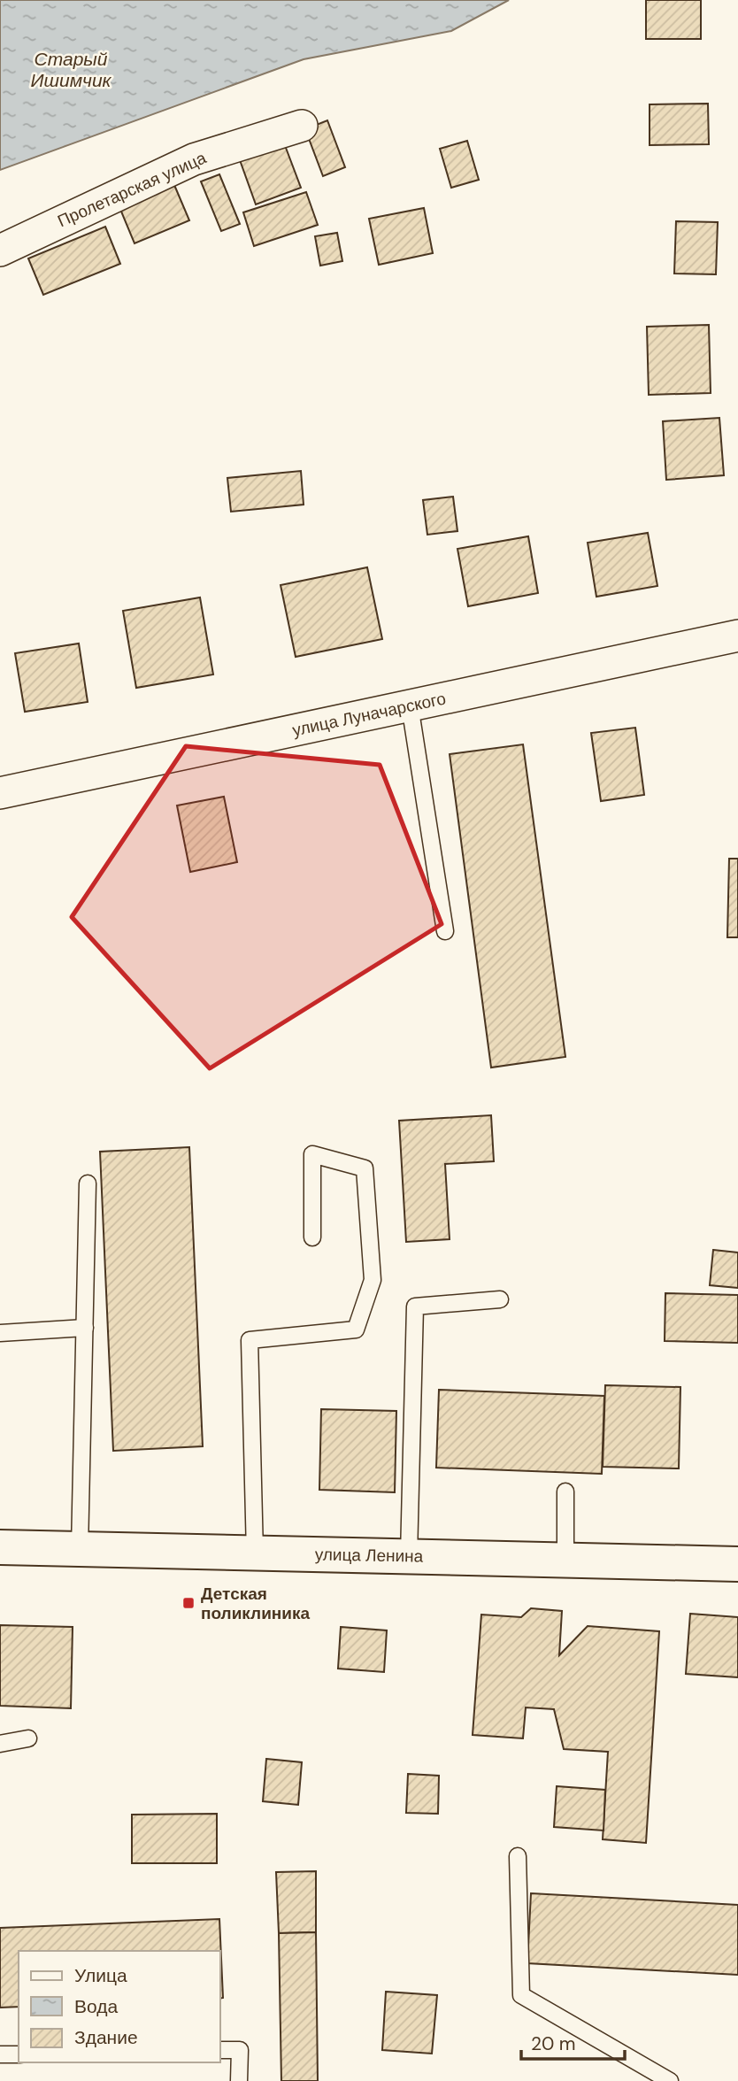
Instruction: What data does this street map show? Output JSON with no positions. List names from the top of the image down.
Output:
{
  "streets": {
    "street": ["Пролетарская улица", "улица Луначарского", "улица Ленина"]
  },
  "water": ["Старый Ишимчик"],
  "places": {
    "transit": ["Детская поликлиника"]
  },
  "legend": ["Улица", "Вода", "Здание"],
  "scale_bar": "20 m"
}
